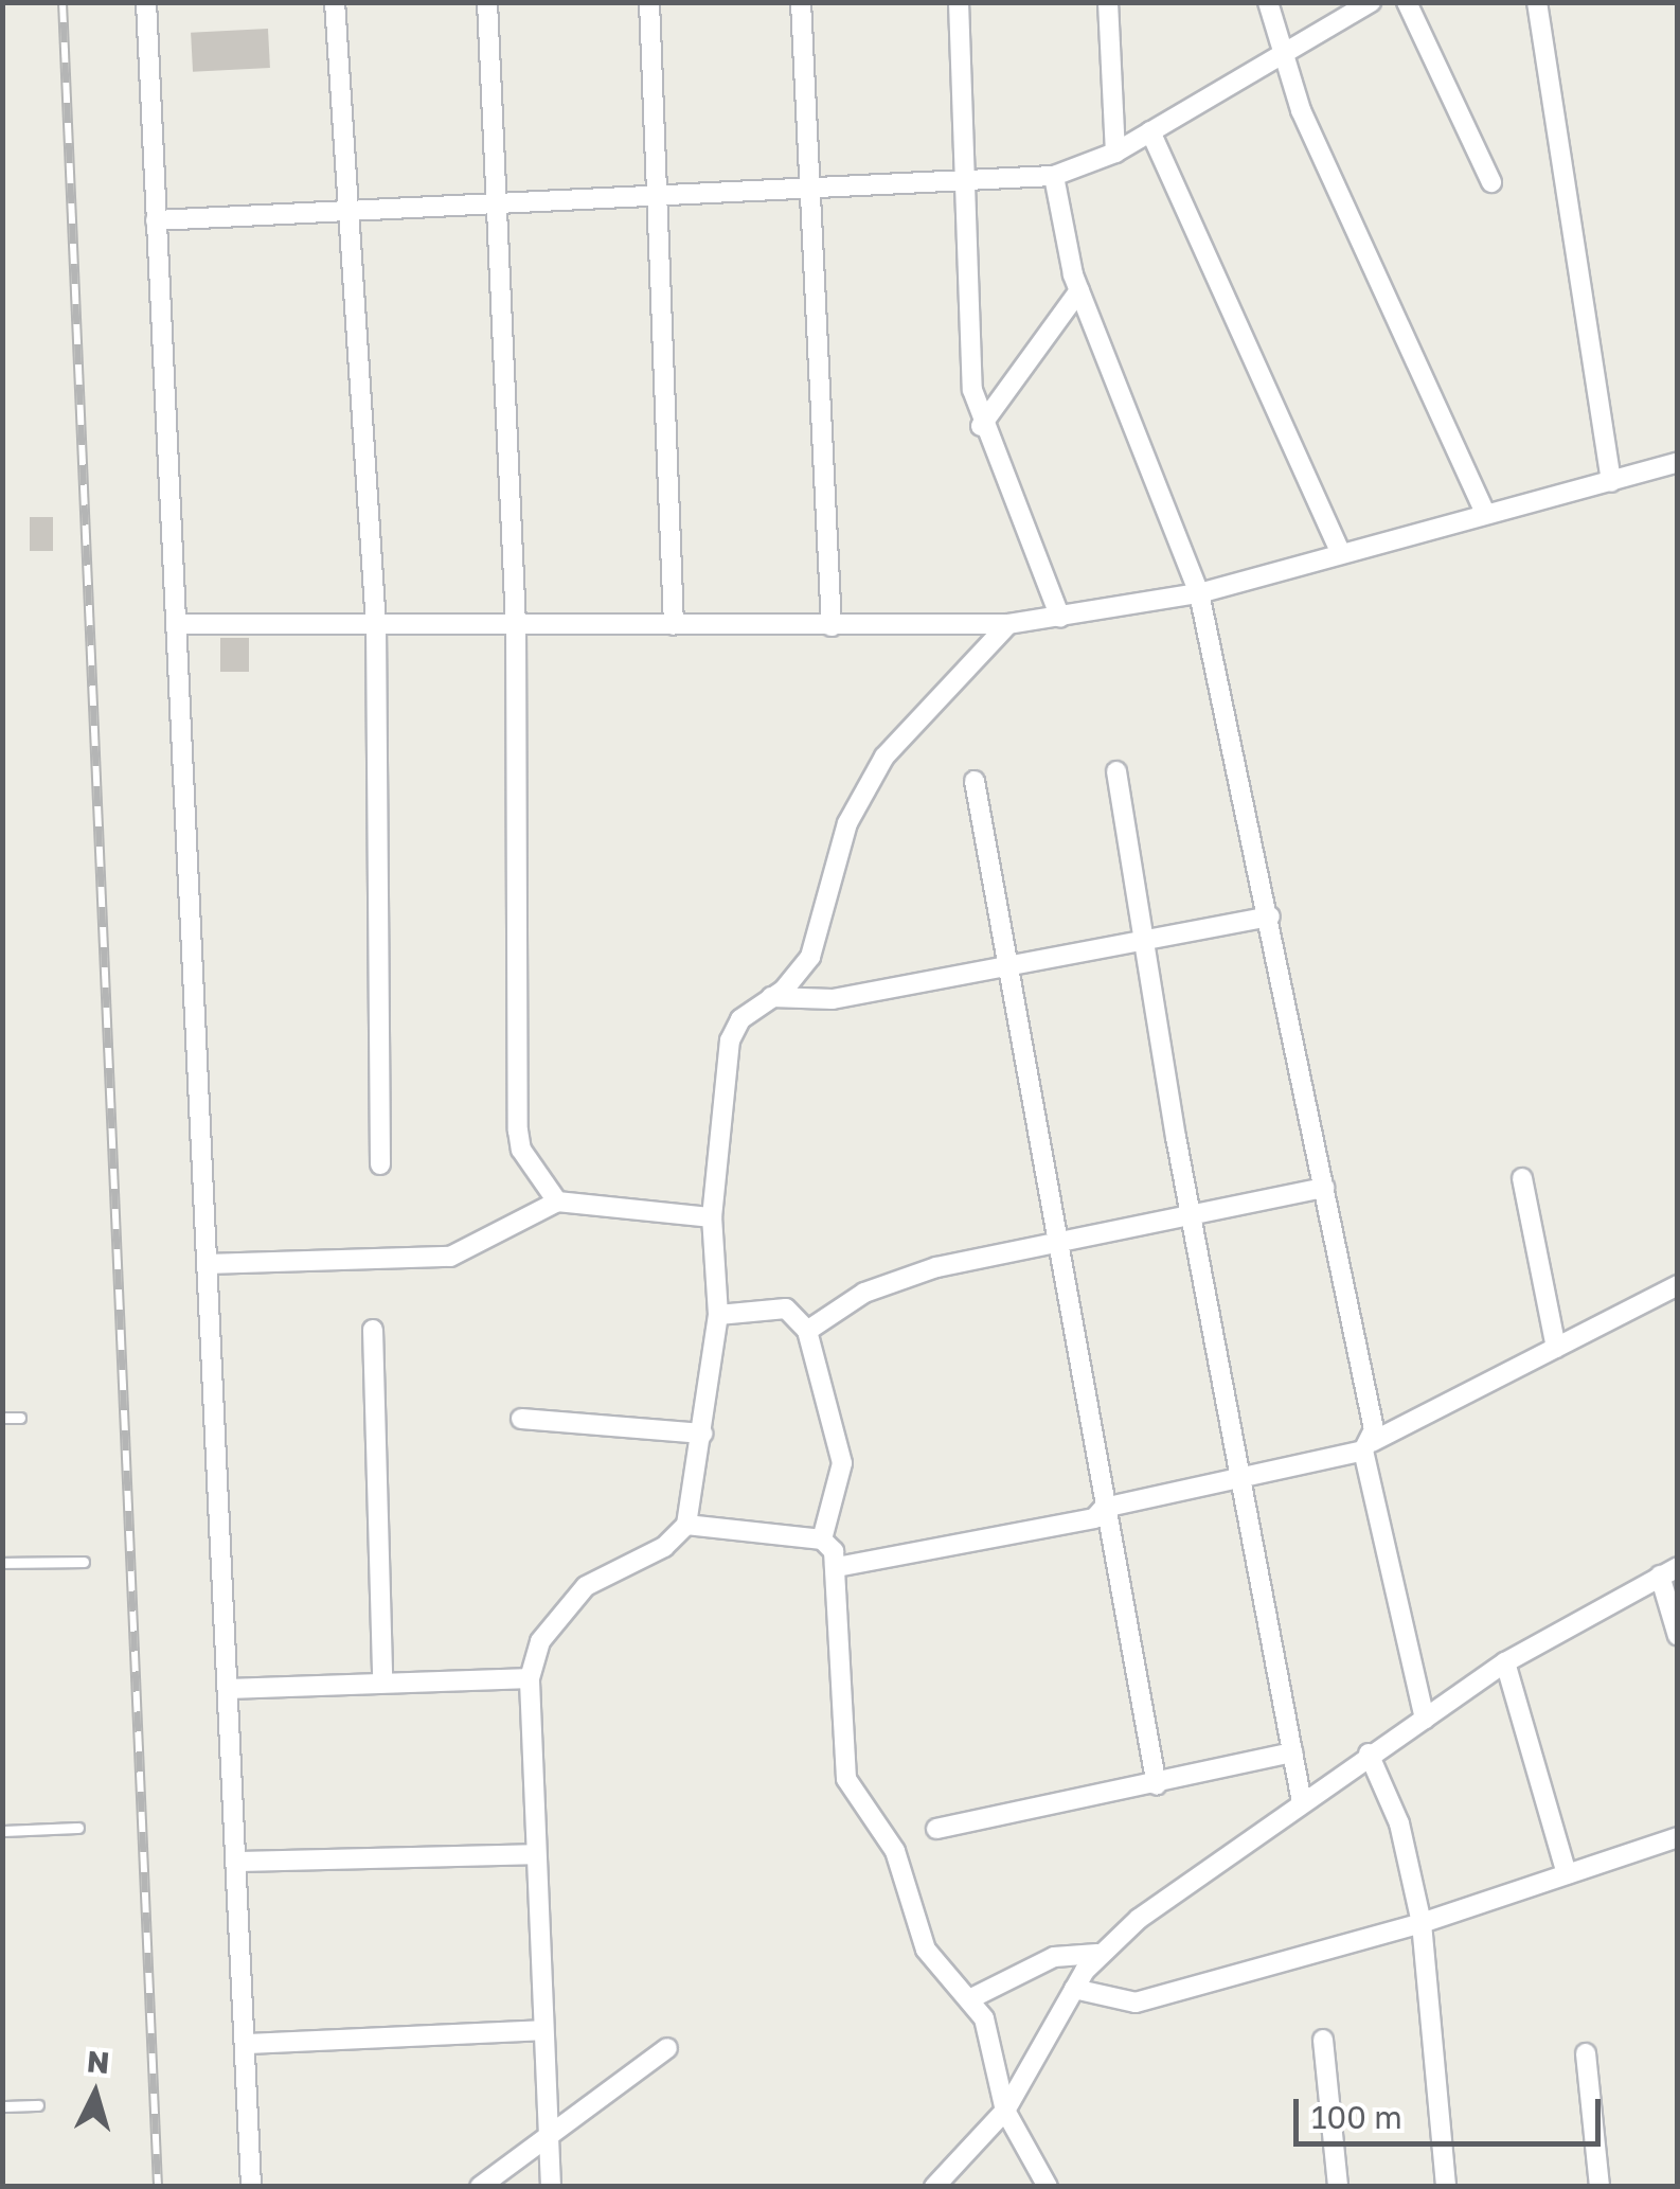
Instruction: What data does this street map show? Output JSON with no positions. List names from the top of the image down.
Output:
{
  "scale_bar": "100 m",
  "north": "top"
}
